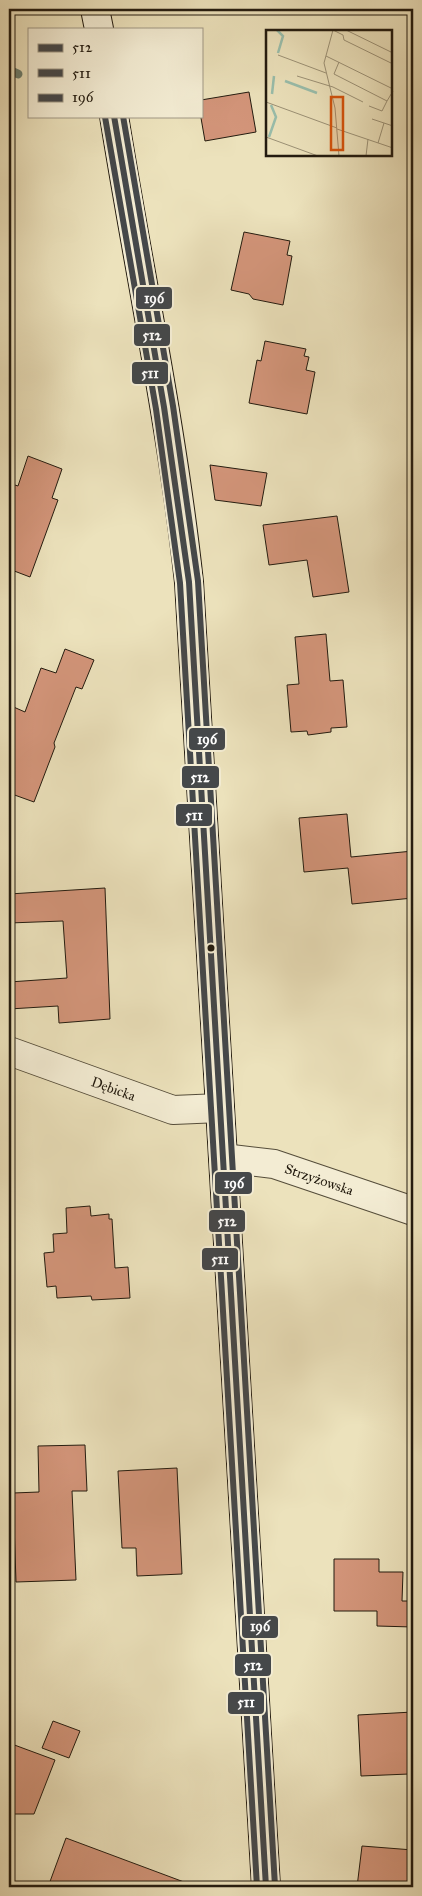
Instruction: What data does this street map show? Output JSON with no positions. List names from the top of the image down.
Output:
{
  "streets": {
    "street": ["Dębicka", "Strzyżowska"]
  },
  "lines": ["transit line 512", "transit line 511", "transit line 196"],
  "legend": ["512", "511", "196"]
}
